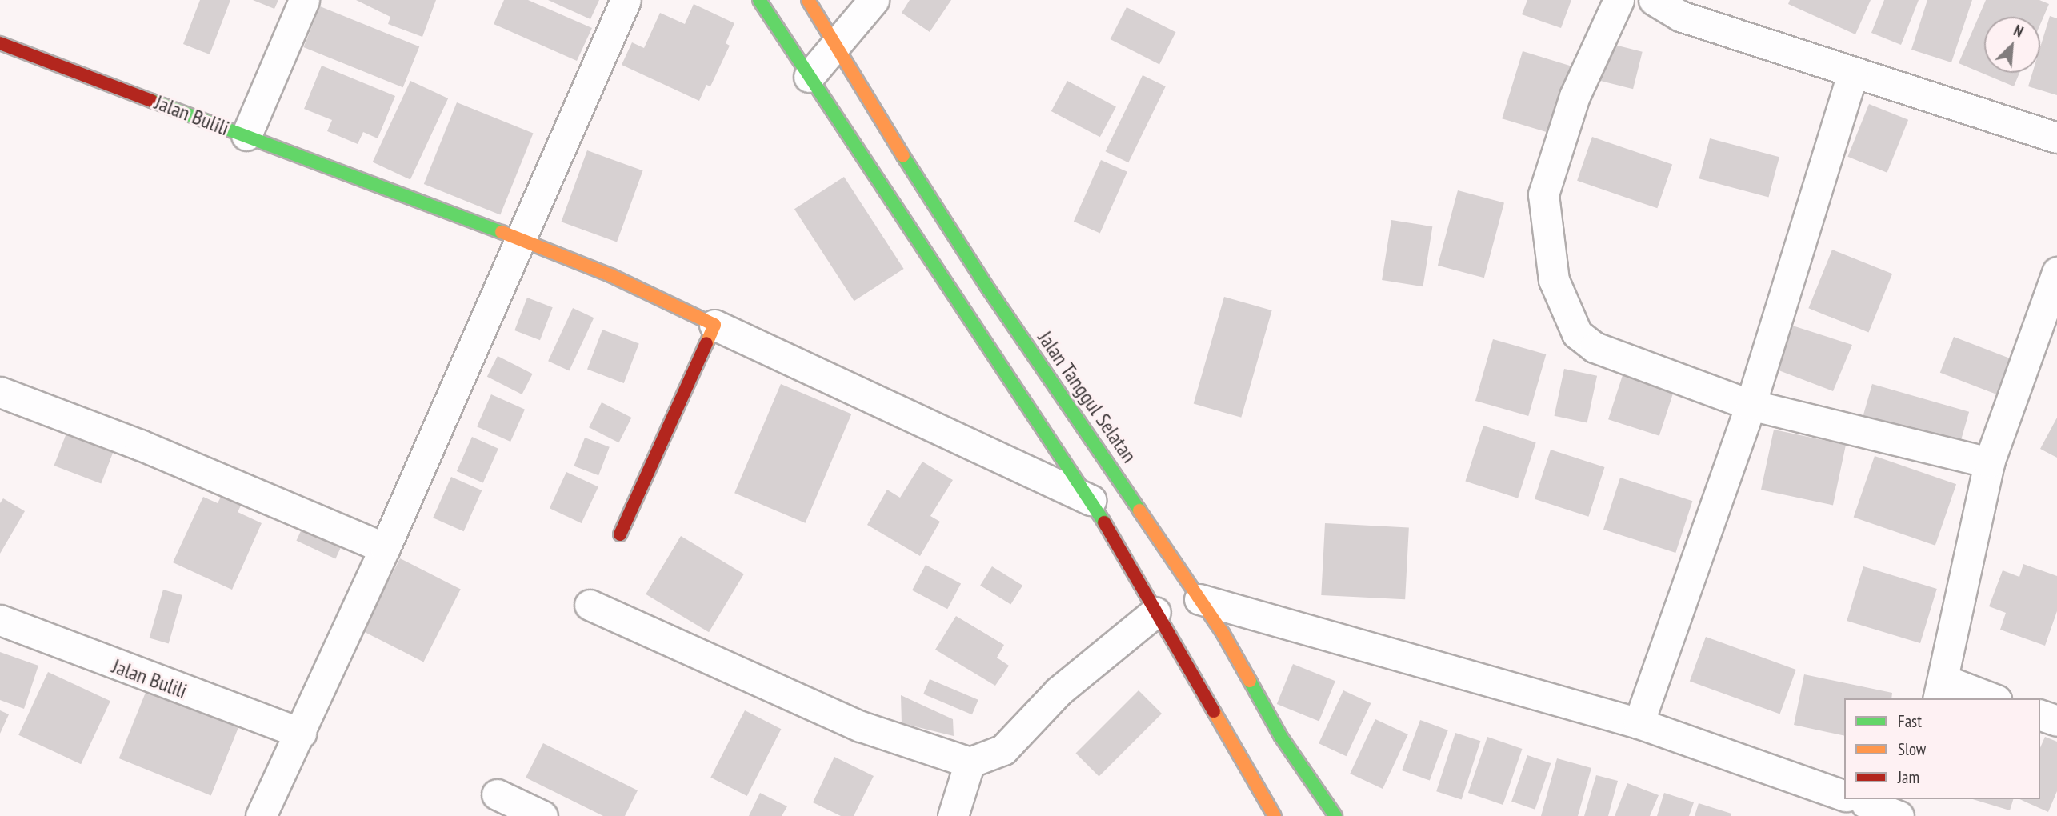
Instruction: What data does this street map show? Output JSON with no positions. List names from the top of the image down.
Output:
{
  "streets": {
    "street": ["Jalan Bulili", "Jalan Tanggul Selatan"]
  },
  "legend": ["Fast", "Slow", "Jam"],
  "north": "top right"
}
